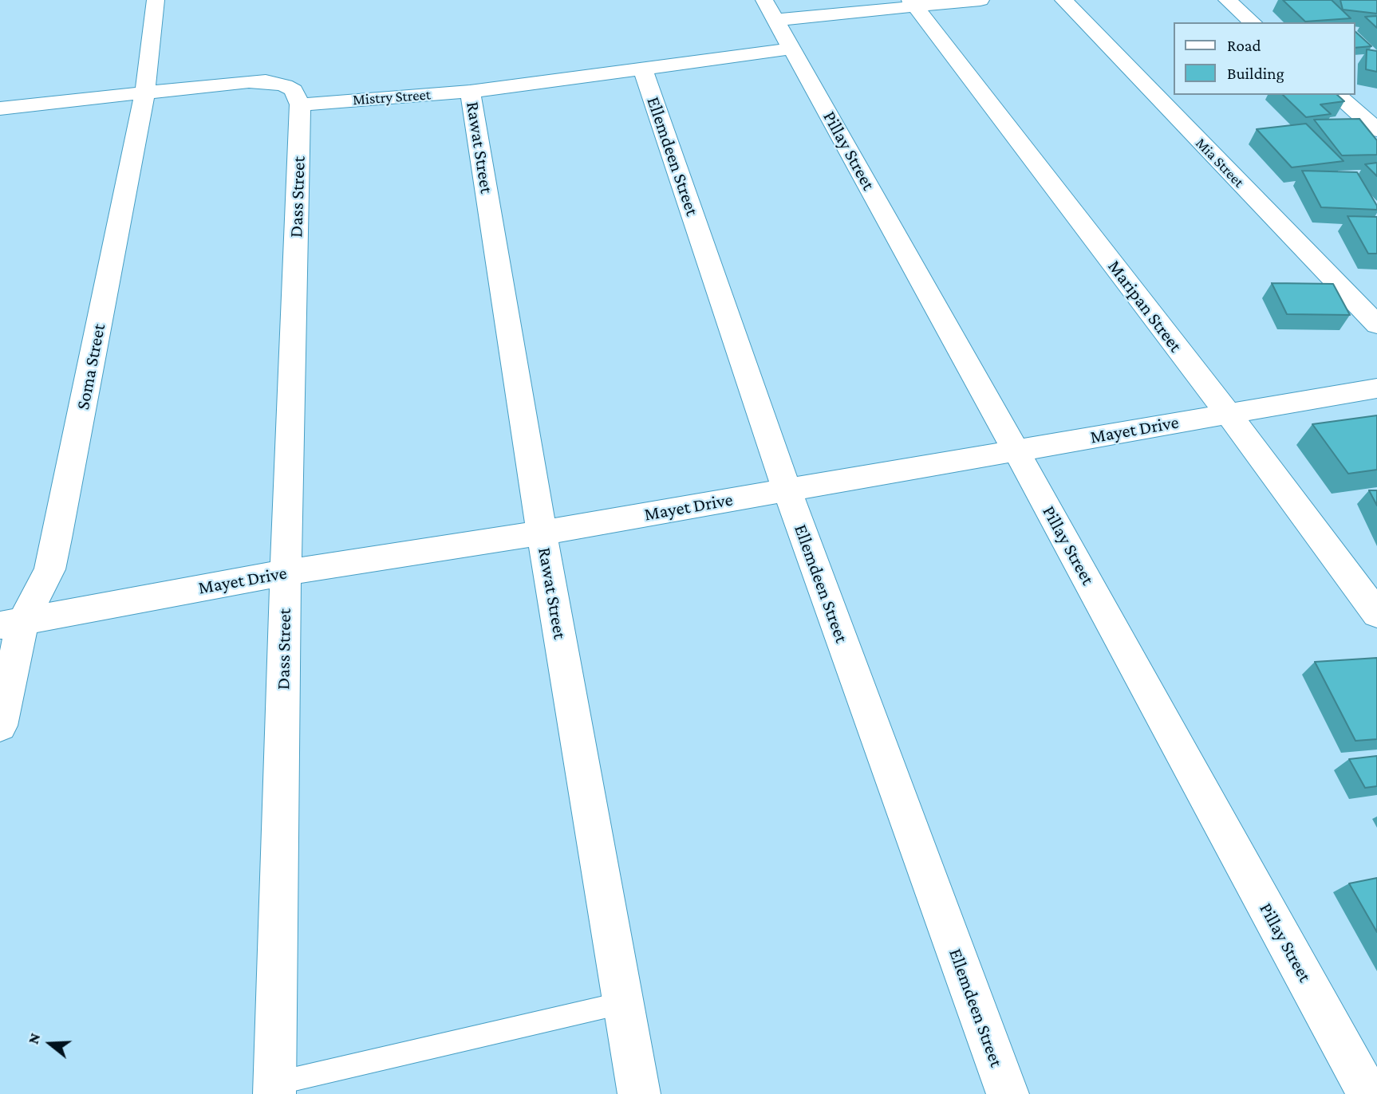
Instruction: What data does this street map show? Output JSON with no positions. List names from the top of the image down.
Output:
{
  "streets": {
    "street": [
      "Mistry Street",
      "Rawat Street",
      "Pillay Street",
      "Ellemdeen Street",
      "Mia Street",
      "Dass Street",
      "Maripan Street",
      "Soma Street",
      "Mayet Drive"
    ]
  },
  "crossings": [
    ["Mistry Street", "Rawat Street"],
    ["Mistry Street", "Pillay Street"],
    ["Mistry Street", "Ellemdeen Street"],
    ["Mistry Street", "Dass Street"],
    ["Rawat Street", "Mayet Drive"],
    ["Pillay Street", "Mayet Drive"],
    ["Ellemdeen Street", "Mayet Drive"],
    ["Dass Street", "Mayet Drive"],
    ["Maripan Street", "Mayet Drive"],
    ["Soma Street", "Mayet Drive"]
  ],
  "legend": ["Road", "Building"],
  "north": "left"
}
